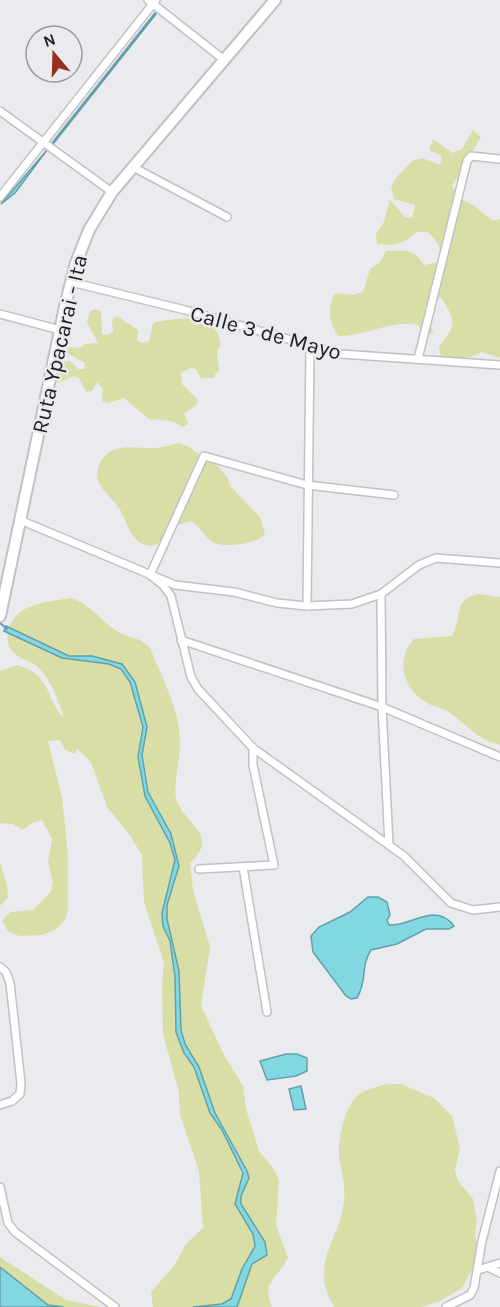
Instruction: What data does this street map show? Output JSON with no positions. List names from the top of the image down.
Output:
{
  "streets": {
    "street": ["Calle 3 de Mayo", "Ruta Ypacarai - Ita"]
  },
  "crossings": [
    ["Calle 3 de Mayo", "Ruta Ypacarai - Ita"]
  ],
  "north": "top"
}
